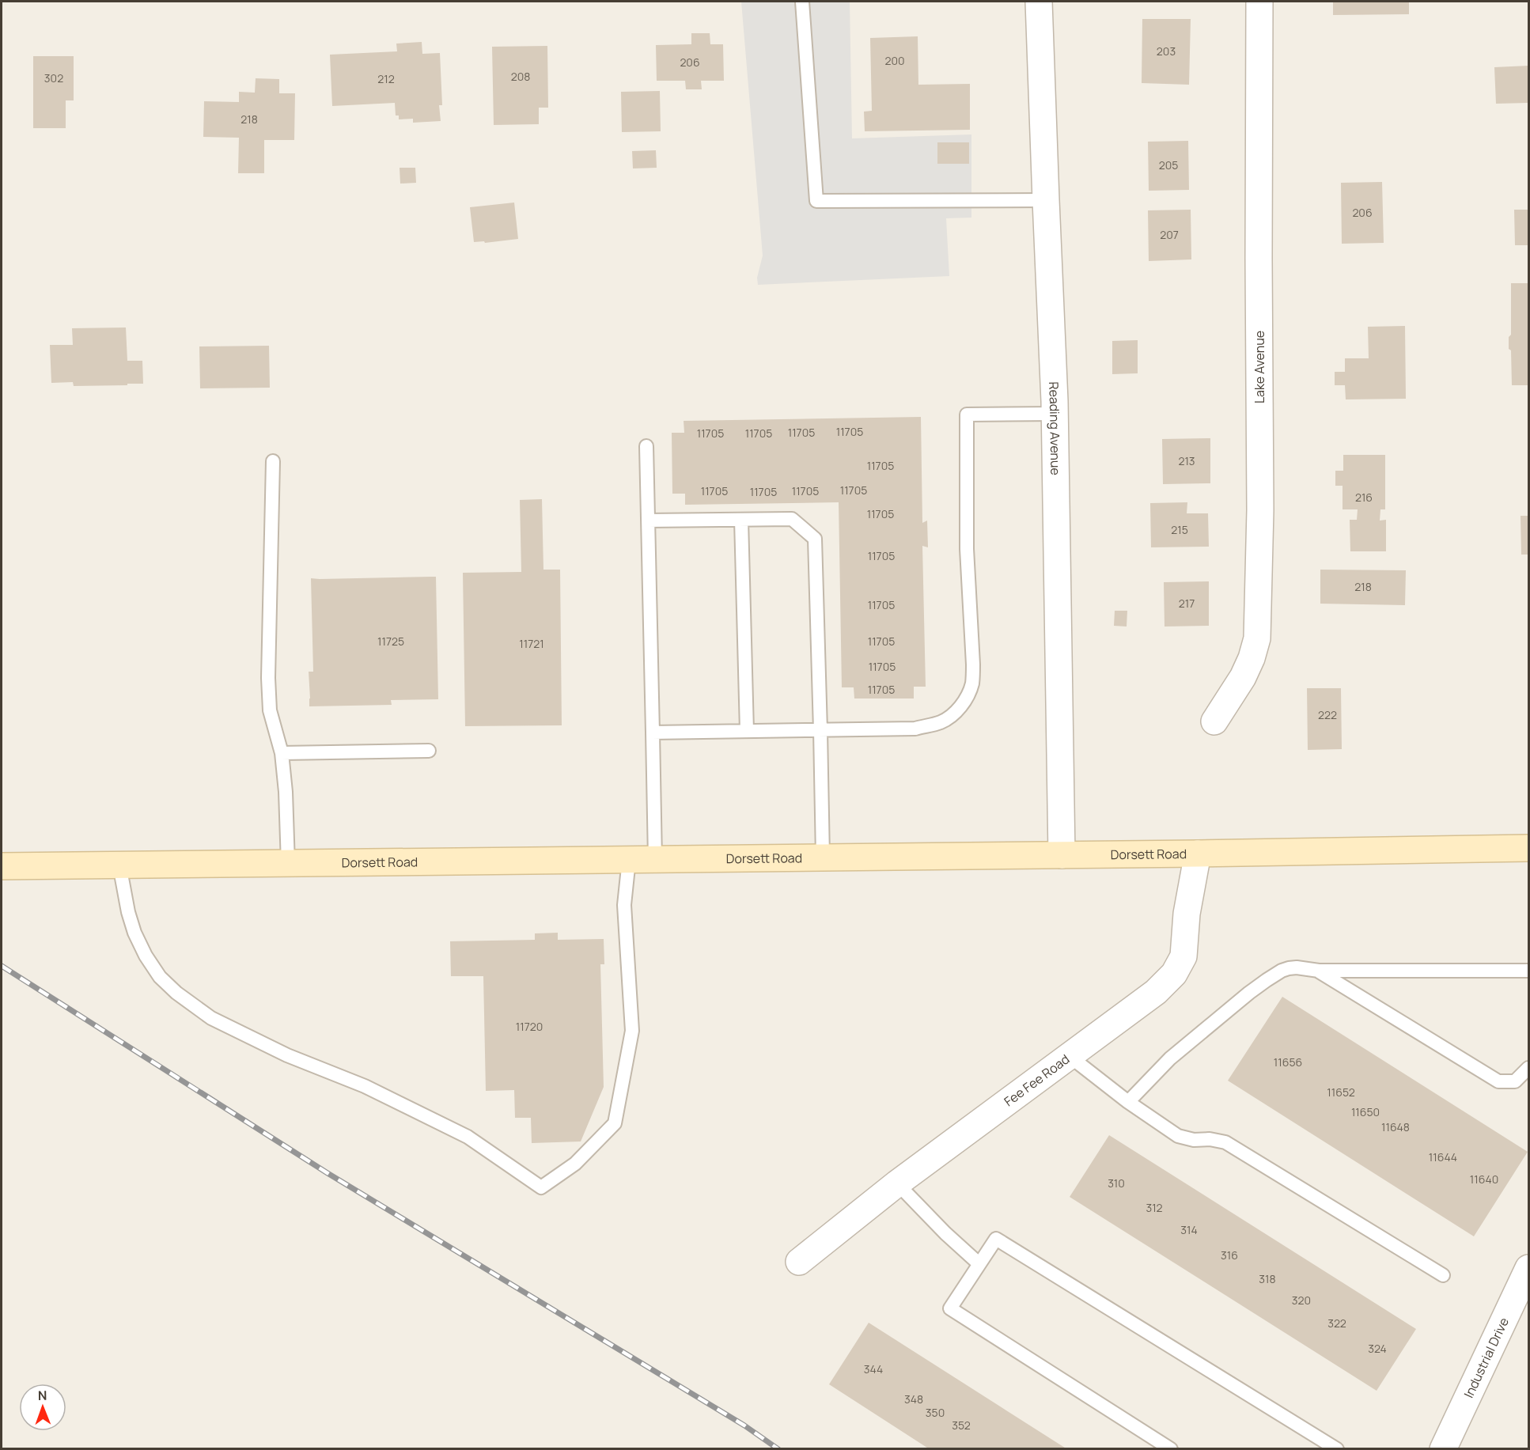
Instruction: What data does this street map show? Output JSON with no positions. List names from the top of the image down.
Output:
{
  "streets": {
    "main road": ["Dorsett Road"],
    "street": [
      "Lake Avenue",
      "Reading Avenue",
      "Fee Fee Road",
      "Industrial Drive"
    ]
  },
  "crossings": [
    ["Reading Avenue", "Dorsett Road"],
    ["Dorsett Road", "Fee Fee Road"]
  ],
  "house_numbers": [
    "203",
    "200",
    "206",
    "208",
    "302",
    "212",
    "218",
    "205",
    "206",
    "207",
    "11705",
    "11705",
    "11705",
    "11705",
    "213",
    "11705",
    "11705",
    "11705",
    "11705",
    "11705",
    "216",
    "11705",
    "215",
    "11705",
    "218",
    "217",
    "11705",
    "11725",
    "11705",
    "11721",
    "11705",
    "11705",
    "222",
    "11720",
    "11656",
    "11652",
    "11650",
    "11648",
    "11644",
    "11640",
    "310",
    "312",
    "314",
    "316",
    "318",
    "320",
    "322",
    "324",
    "344",
    "348",
    "350",
    "352"
  ],
  "north": "top"
}
